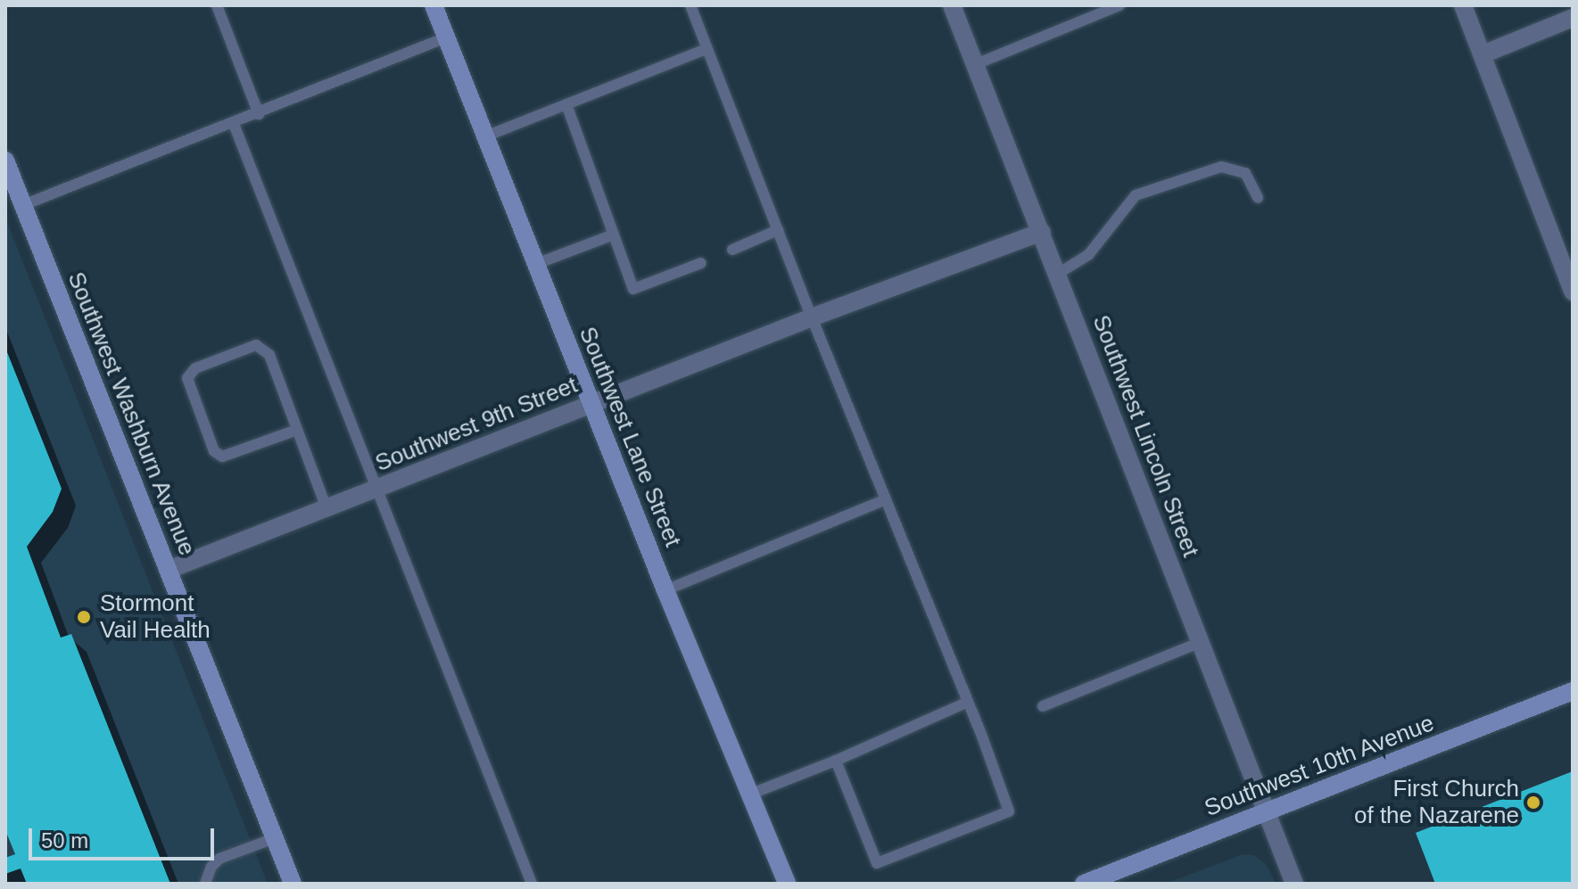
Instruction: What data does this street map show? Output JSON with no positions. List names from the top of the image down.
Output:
{
  "streets": {
    "main road": ["Southwest Washburn Avenue", "Southwest Lane Street", "Southwest 10th Avenue"],
    "street": ["Southwest 9th Street", "Southwest Lincoln Street"]
  },
  "crossings": [
    ["Southwest Washburn Avenue", "Southwest 9th Street"],
    ["Southwest 9th Street", "Southwest Lincoln Street"],
    ["Southwest 9th Street", "Southwest Lane Street"],
    ["Southwest Lincoln Street", "Southwest 10th Avenue"]
  ],
  "places": ["Stormont Vail Health", "First Church of the Nazarene"],
  "scale_bar": "50 m"
}
